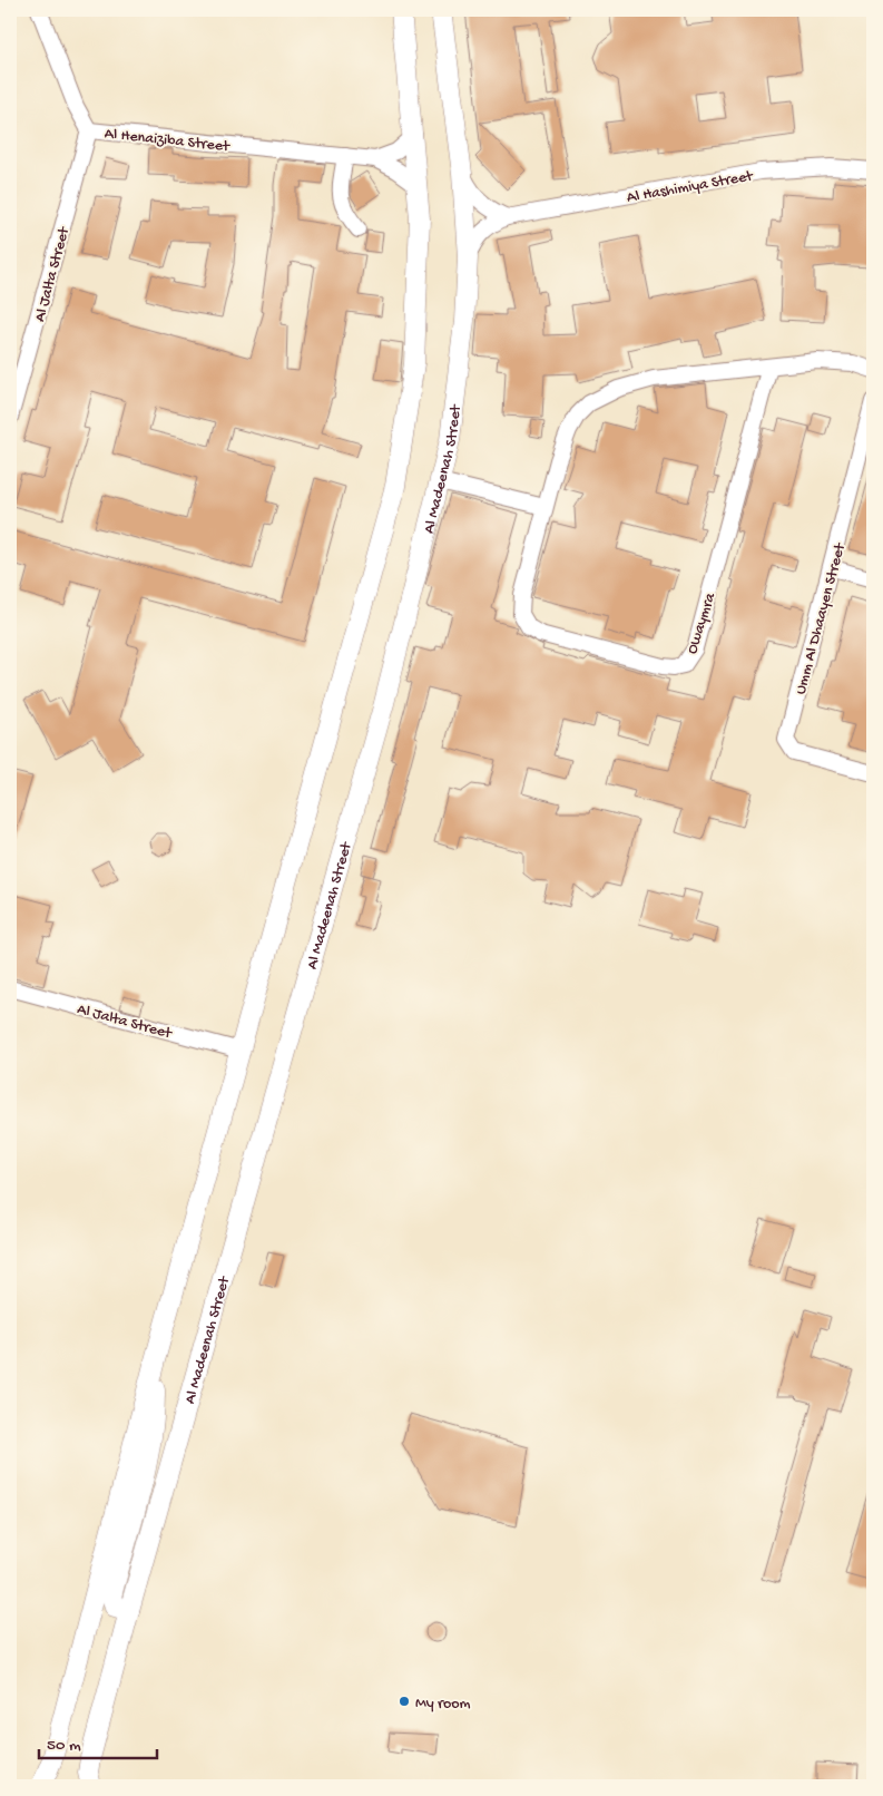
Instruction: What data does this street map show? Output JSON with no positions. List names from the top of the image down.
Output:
{
  "streets": {
    "street": [
      "Al Henaiziba Street",
      "Al Hashimiya Street",
      "Al Jalta Street",
      "Al Madeenah Street",
      "Umm Al Dhaayen Street",
      "Owaymra"
    ]
  },
  "crossings": [
    ["Al Henaiziba Street", "Al Jalta Street"],
    ["Al Hashimiya Street", "Al Madeenah Street"]
  ],
  "places": ["My room"],
  "scale_bar": "50 m"
}
